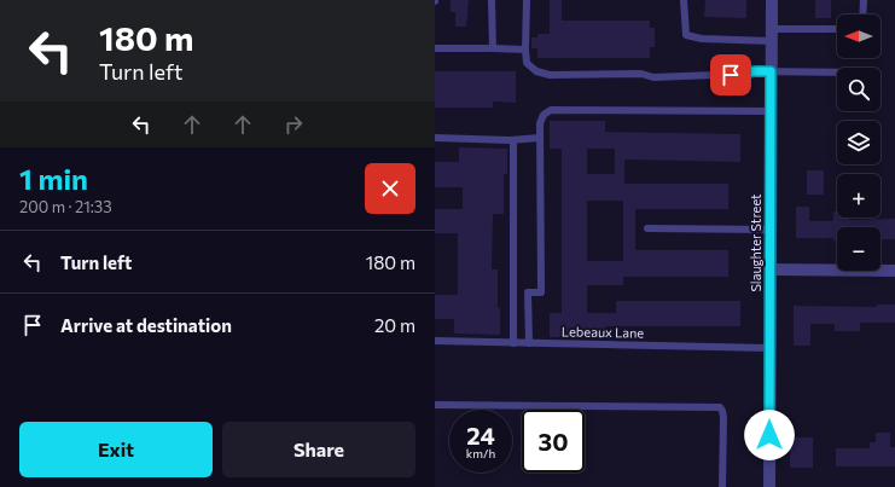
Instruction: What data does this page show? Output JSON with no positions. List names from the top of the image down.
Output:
{
  "streets": {
    "street": ["Slaughter Street"],
    "lane": ["Lebeaux Lane"]
  },
  "crossings": [
    ["Slaughter Street", "Lebeaux Lane"]
  ],
  "north": "left",
  "page": {
    "turn": ["180 m", "Turn left"],
    "map_buttons": ["+", "−"],
    "heading": ["1 min", "200 m · 21:33"],
    "list": [
      {
        "name": "Turn left",
        "value": "180 m"
      },
      {
        "name": "Arrive at destination",
        "value": "20 m"
      }
    ],
    "speed": "24 km/h",
    "limit": "30",
    "buttons": ["Exit", "Share"]
  }
}
